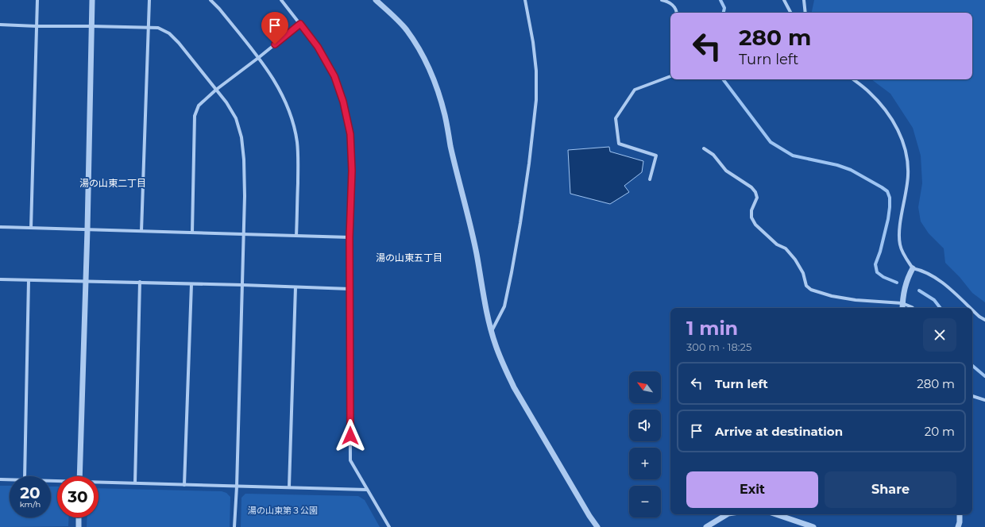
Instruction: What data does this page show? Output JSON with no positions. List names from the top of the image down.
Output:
{
  "districts": ["湯の山東二丁目", "湯の山東五丁目"],
  "parks": ["湯の山東第３公園"],
  "north": "top left",
  "page": {
    "turn": ["280 m", "Turn left"],
    "heading": ["1 min", "300 m · 18:25"],
    "list": [
      {
        "name": "Turn left",
        "value": "280 m"
      },
      {
        "name": "Arrive at destination",
        "value": "20 m"
      }
    ],
    "map_buttons": ["+", "−"],
    "buttons": ["Exit", "Share"],
    "speed": "20 km/h",
    "limit": "30"
  }
}
